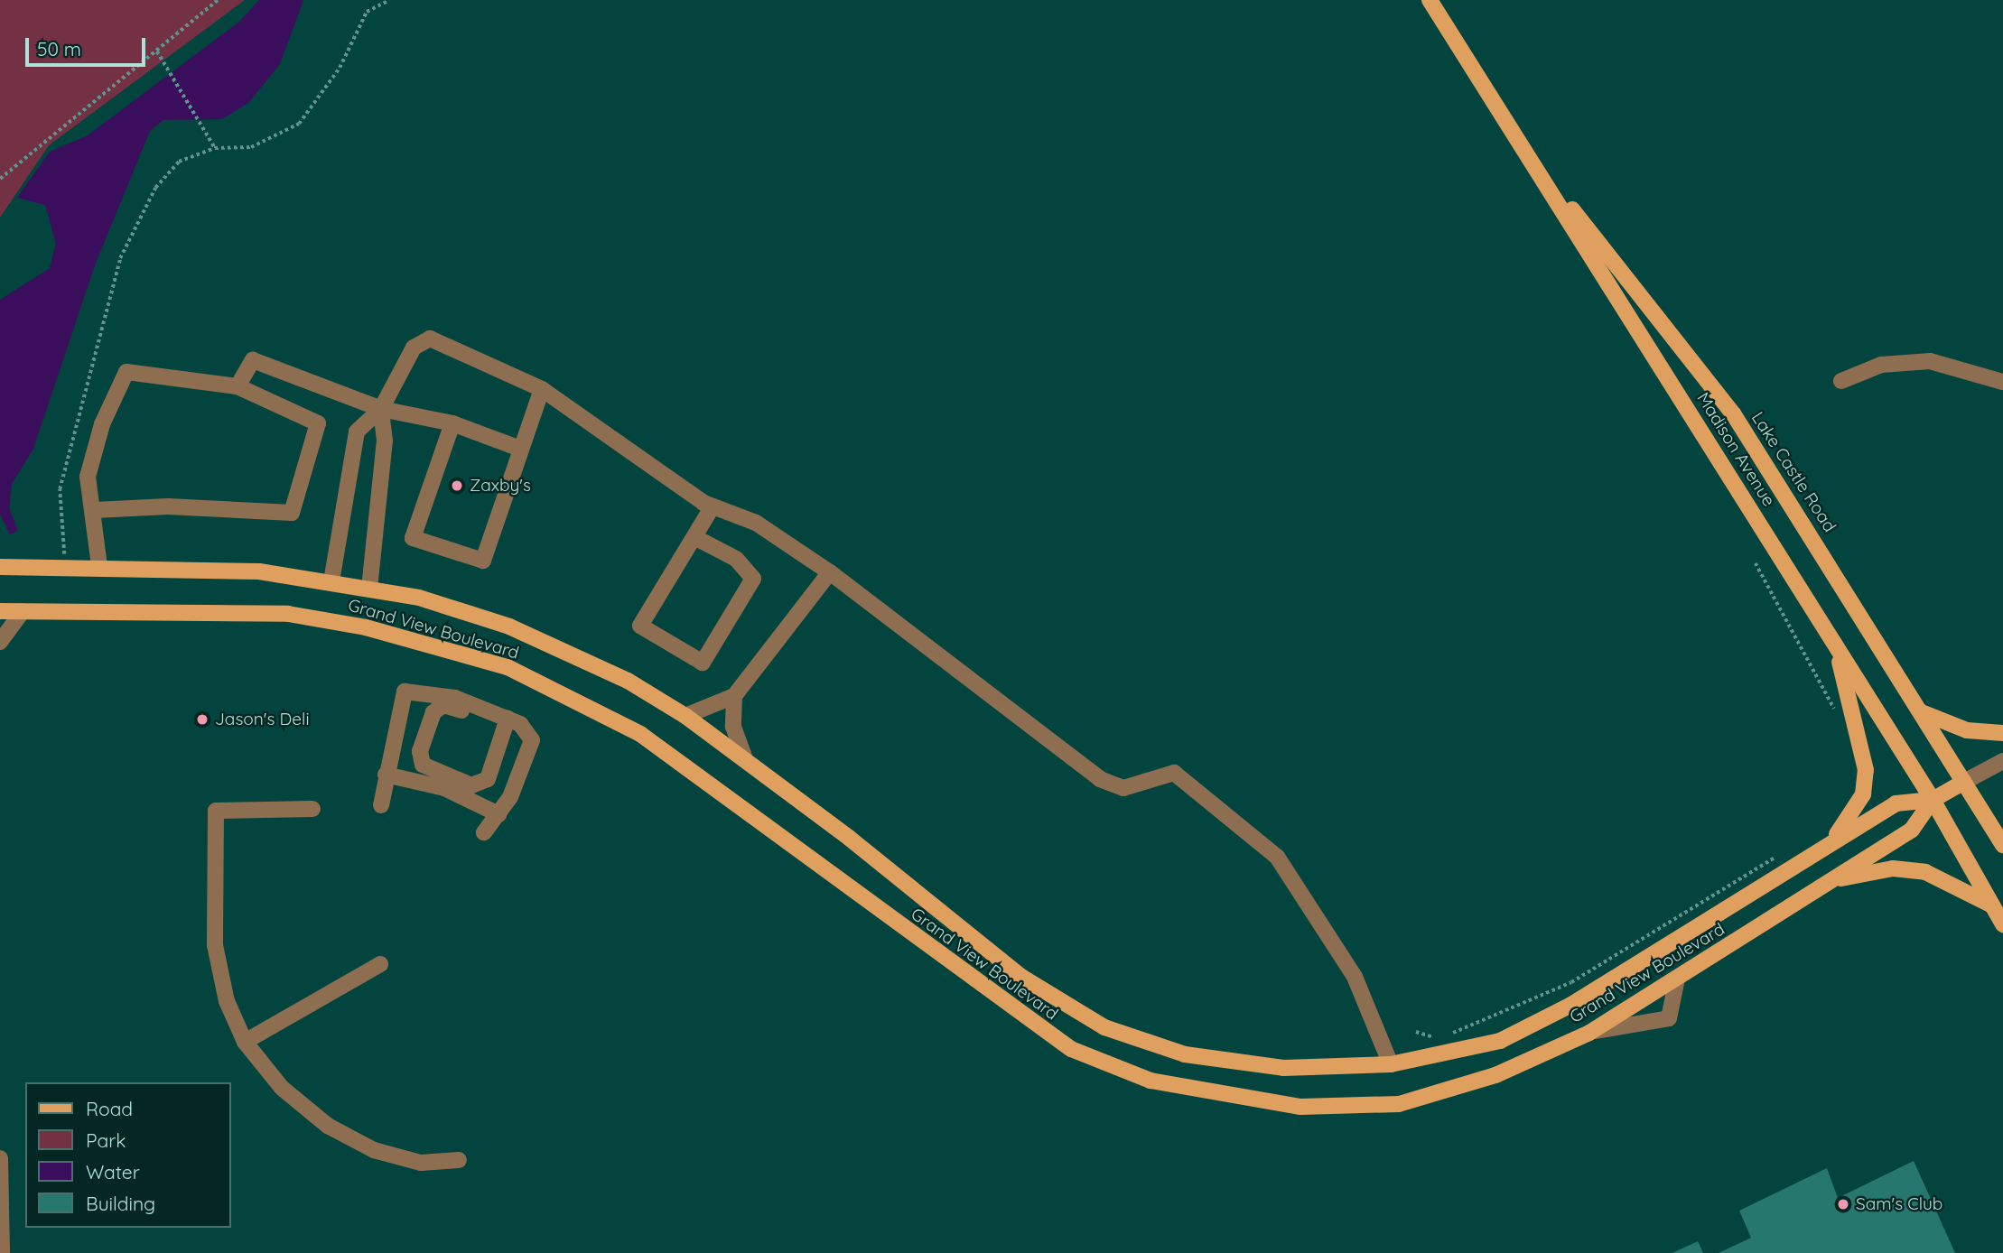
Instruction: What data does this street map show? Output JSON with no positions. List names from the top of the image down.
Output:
{
  "streets": {
    "main road": ["Madison Avenue", "Lake Castle Road", "Grand View Boulevard"]
  },
  "crossings": [
    ["Madison Avenue", "Lake Castle Road"],
    ["Madison Avenue", "Grand View Boulevard"],
    ["Lake Castle Road", "Grand View Boulevard"]
  ],
  "places": ["Zaxby's", "Jason's Deli", "Sam's Club"],
  "legend": [
    "Road",
    "Park",
    "Water",
    "Building"
  ],
  "scale_bar": "50 m"
}
